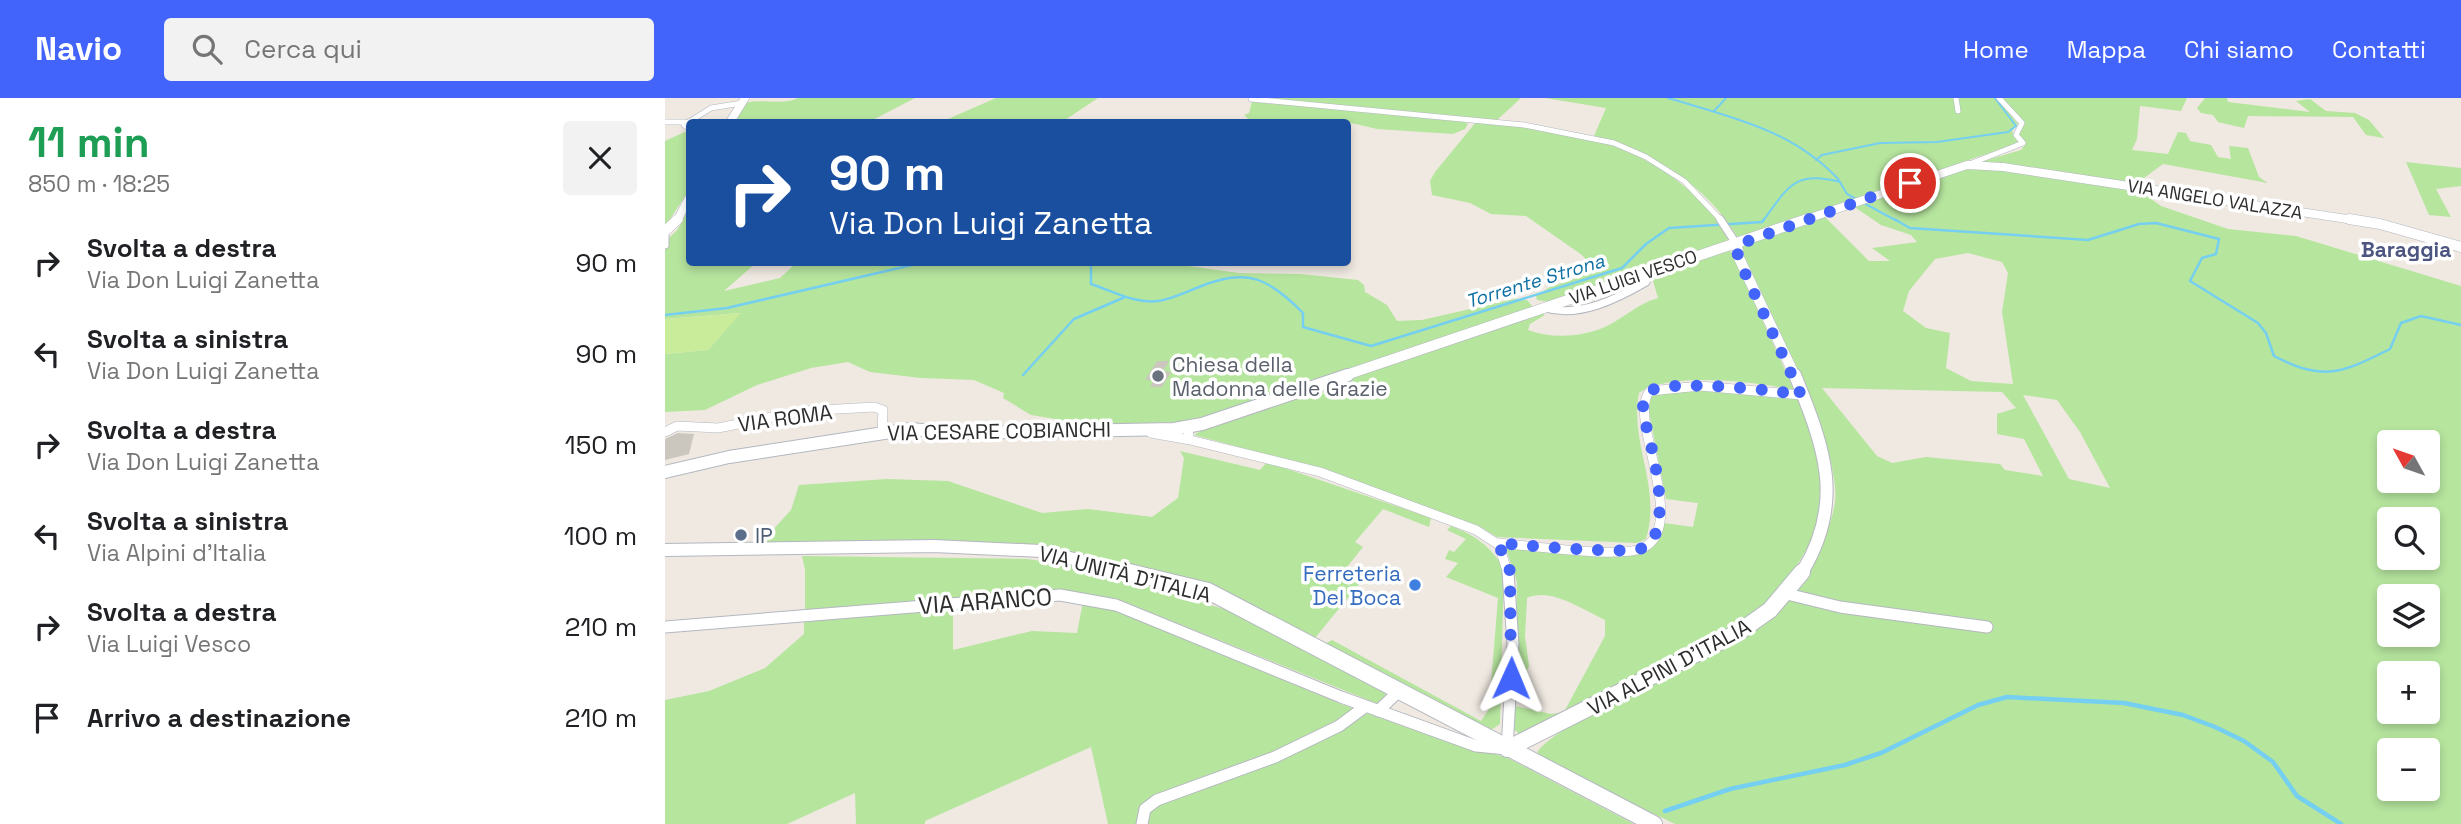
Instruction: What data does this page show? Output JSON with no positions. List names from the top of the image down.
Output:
{
  "streets": {
    "street": [
      "VIA ANGELO VALAZZA",
      "VIA LUIGI VESCO",
      "VIA ROMA",
      "VIA CESARE COBIANCHI",
      "VIA UNITÀ D'ITALIA",
      "VIA ARANCO",
      "VIA ALPINI D'ITALIA"
    ]
  },
  "crossings": [
    ["VIA ANGELO VALAZZA", "VIA LUIGI VESCO"],
    ["VIA LUIGI VESCO", "VIA CESARE COBIANCHI"],
    ["VIA LUIGI VESCO", "VIA ALPINI D'ITALIA"],
    ["VIA ROMA", "VIA CESARE COBIANCHI"],
    ["VIA UNITÀ D'ITALIA", "VIA ARANCO"],
    ["VIA UNITÀ D'ITALIA", "VIA ALPINI D'ITALIA"],
    ["VIA ARANCO", "VIA ALPINI D'ITALIA"]
  ],
  "districts": ["Baraggia"],
  "water": ["Torrente Strona"],
  "places": ["Chiesa della Madonna delle Grazie", "IP", "Ferreteria Del Boca"],
  "north": "top left",
  "page": {
    "header": "Navio",
    "search": "Cerca qui",
    "nav": [
      "Home",
      "Mappa",
      "Chi siamo",
      "Contatti"
    ],
    "heading": ["11 min", "850 m · 18:25"],
    "turn": ["90 m", "Via Don Luigi Zanetta"],
    "list": [
      {
        "name": "Svolta a destra",
        "note": "Via Don Luigi Zanetta",
        "value": "90 m"
      },
      {
        "name": "Svolta a sinistra",
        "note": "Via Don Luigi Zanetta",
        "value": "90 m"
      },
      {
        "name": "Svolta a destra",
        "note": "Via Don Luigi Zanetta",
        "value": "150 m"
      },
      {
        "name": "Svolta a sinistra",
        "note": "Via Alpini d'Italia",
        "value": "100 m"
      },
      {
        "name": "Svolta a destra",
        "note": "Via Luigi Vesco",
        "value": "210 m"
      },
      {
        "name": "Arrivo a destinazione",
        "value": "210 m"
      }
    ],
    "map_buttons": ["+", "−"]
  }
}
